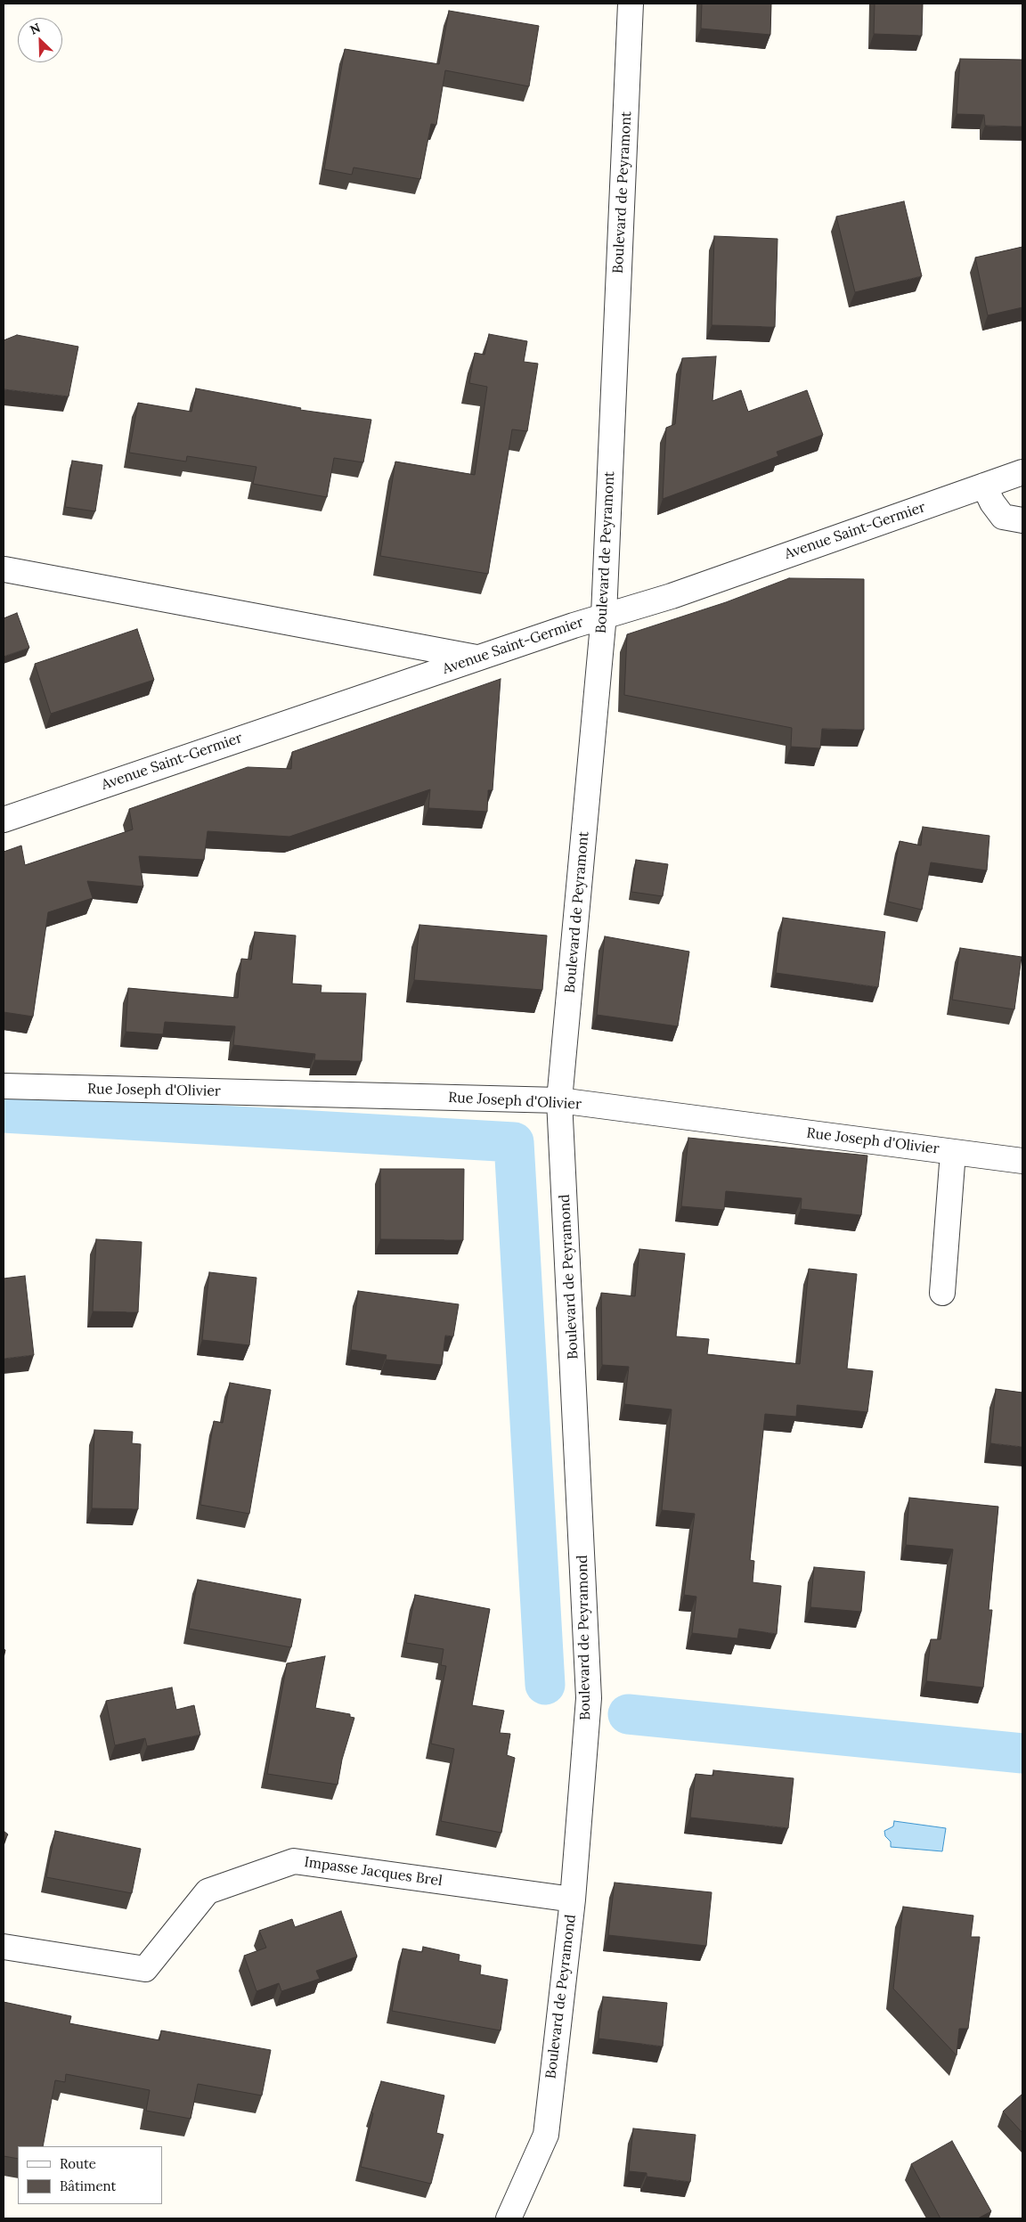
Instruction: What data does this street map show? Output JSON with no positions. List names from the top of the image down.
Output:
{
  "streets": {
    "street": [
      "Boulevard de Peyramont",
      "Avenue Saint-Germier",
      "Rue Joseph d'Olivier",
      "Boulevard de Peyramond",
      "Impasse Jacques Brel"
    ]
  },
  "crossings": [
    ["Boulevard de Peyramont", "Avenue Saint-Germier"],
    ["Boulevard de Peyramont", "Rue Joseph d'Olivier"],
    ["Boulevard de Peyramont", "Boulevard de Peyramond"],
    ["Rue Joseph d'Olivier", "Boulevard de Peyramond"],
    ["Boulevard de Peyramond", "Impasse Jacques Brel"]
  ],
  "legend": ["Route", "Bâtiment"],
  "north": "top left"
}
